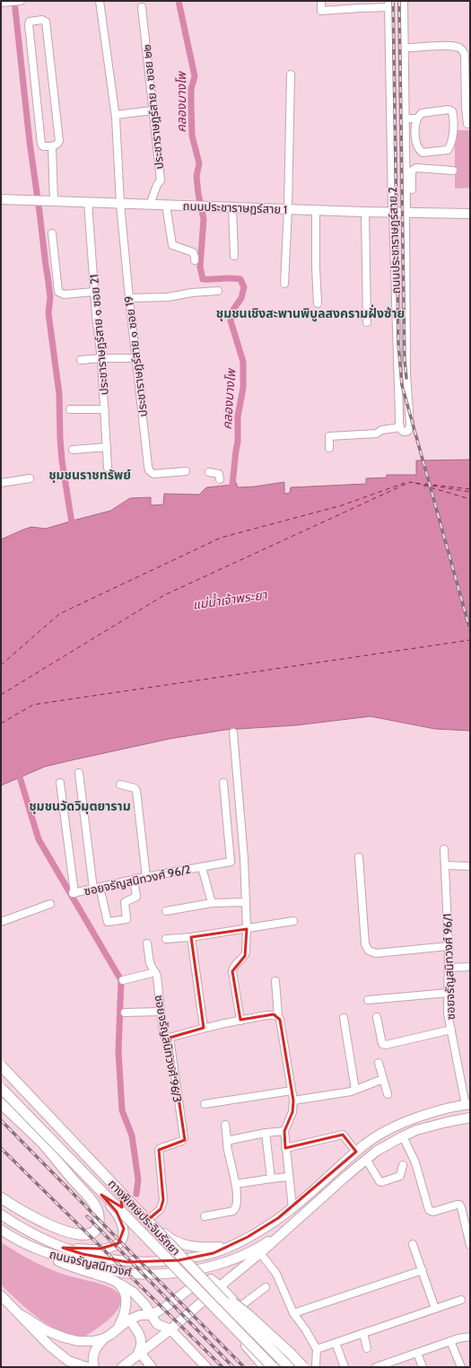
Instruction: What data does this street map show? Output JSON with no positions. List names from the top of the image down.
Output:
{
  "streets": {
    "highway": ["ทางพิเศษประจิมรัถยา"],
    "main road": ["ถนนประชาราษฎร์สาย 1", "ถนนประชาราษฎร์สาย 2", "ถนนจรัญสนิทวงศ์"],
    "street": [
      "ประชาราษฎร์สาย ๑ ซอย ๒๒",
      "ประชาราษฎร์สาย ๑ ซอย 21",
      "ประชาราษฎร์สาย ๑ ซอย 19",
      "ซอยจรัญสนิทวงศ์ 96/2",
      "ซอยจรัญสนิทวงศ์ 96/1",
      "ซอยจรัญสนิทวงศ์ 96/3"
    ]
  },
  "crossings": [
    ["ประชาราษฎร์สาย ๑ ซอย ๒๒", "ถนนประชาราษฎร์สาย 1"],
    ["ถนนประชาราษฎร์สาย 1", "ถนนประชาราษฎร์สาย 2"],
    ["ถนนประชาราษฎร์สาย 1", "ประชาราษฎร์สาย ๑ ซอย 21"],
    ["ถนนประชาราษฎร์สาย 1", "ประชาราษฎร์สาย ๑ ซอย 19"],
    ["ซอยจรัญสนิทวงศ์ 96/1", "ถนนจรัญสนิทวงศ์"],
    ["ซอยจรัญสนิทวงศ์ 96/3", "ถนนจรัญสนิทวงศ์"],
    ["ทางพิเศษประจิมรัถยา", "ถนนจรัญสนิทวงศ์"]
  ],
  "districts": ["ชุมชนเชิงสะพานพิบูลสงครามฝั่งซ้าย", "ชุมชนราชทรัพย์", "ชุมชนวัดวิมุตยาราม"],
  "water": ["คลองบางโพ", "แม่น้ำเจ้าพระยา"]
}
